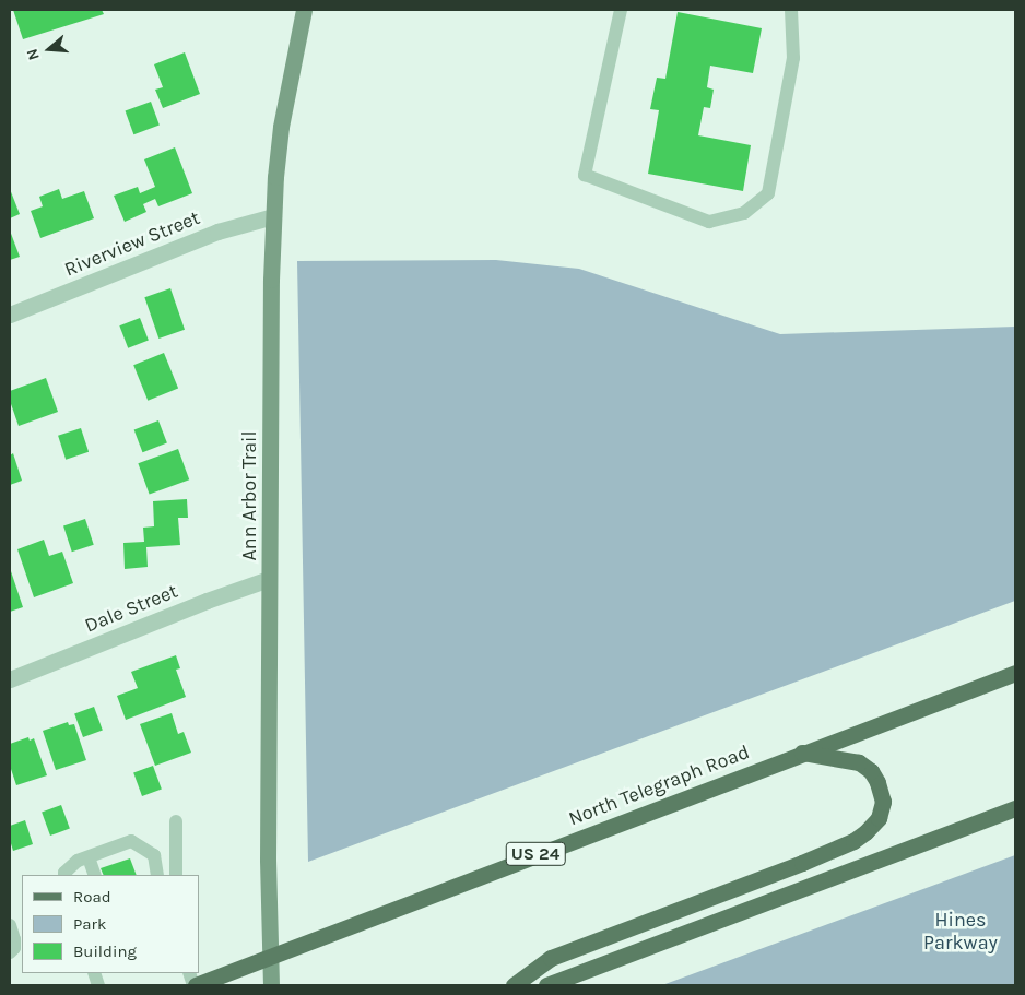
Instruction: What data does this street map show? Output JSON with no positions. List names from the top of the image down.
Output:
{
  "streets": {
    "main road": ["North Telegraph Road", "US 24"],
    "street": ["Riverview Street", "Ann Arbor Trail", "Dale Street"]
  },
  "crossings": [
    ["Riverview Street", "Ann Arbor Trail"],
    ["Ann Arbor Trail", "Dale Street"],
    ["Ann Arbor Trail", "North Telegraph Road"]
  ],
  "parks": ["Hines Parkway"],
  "legend": ["Road", "Park", "Building"],
  "north": "left"
}
